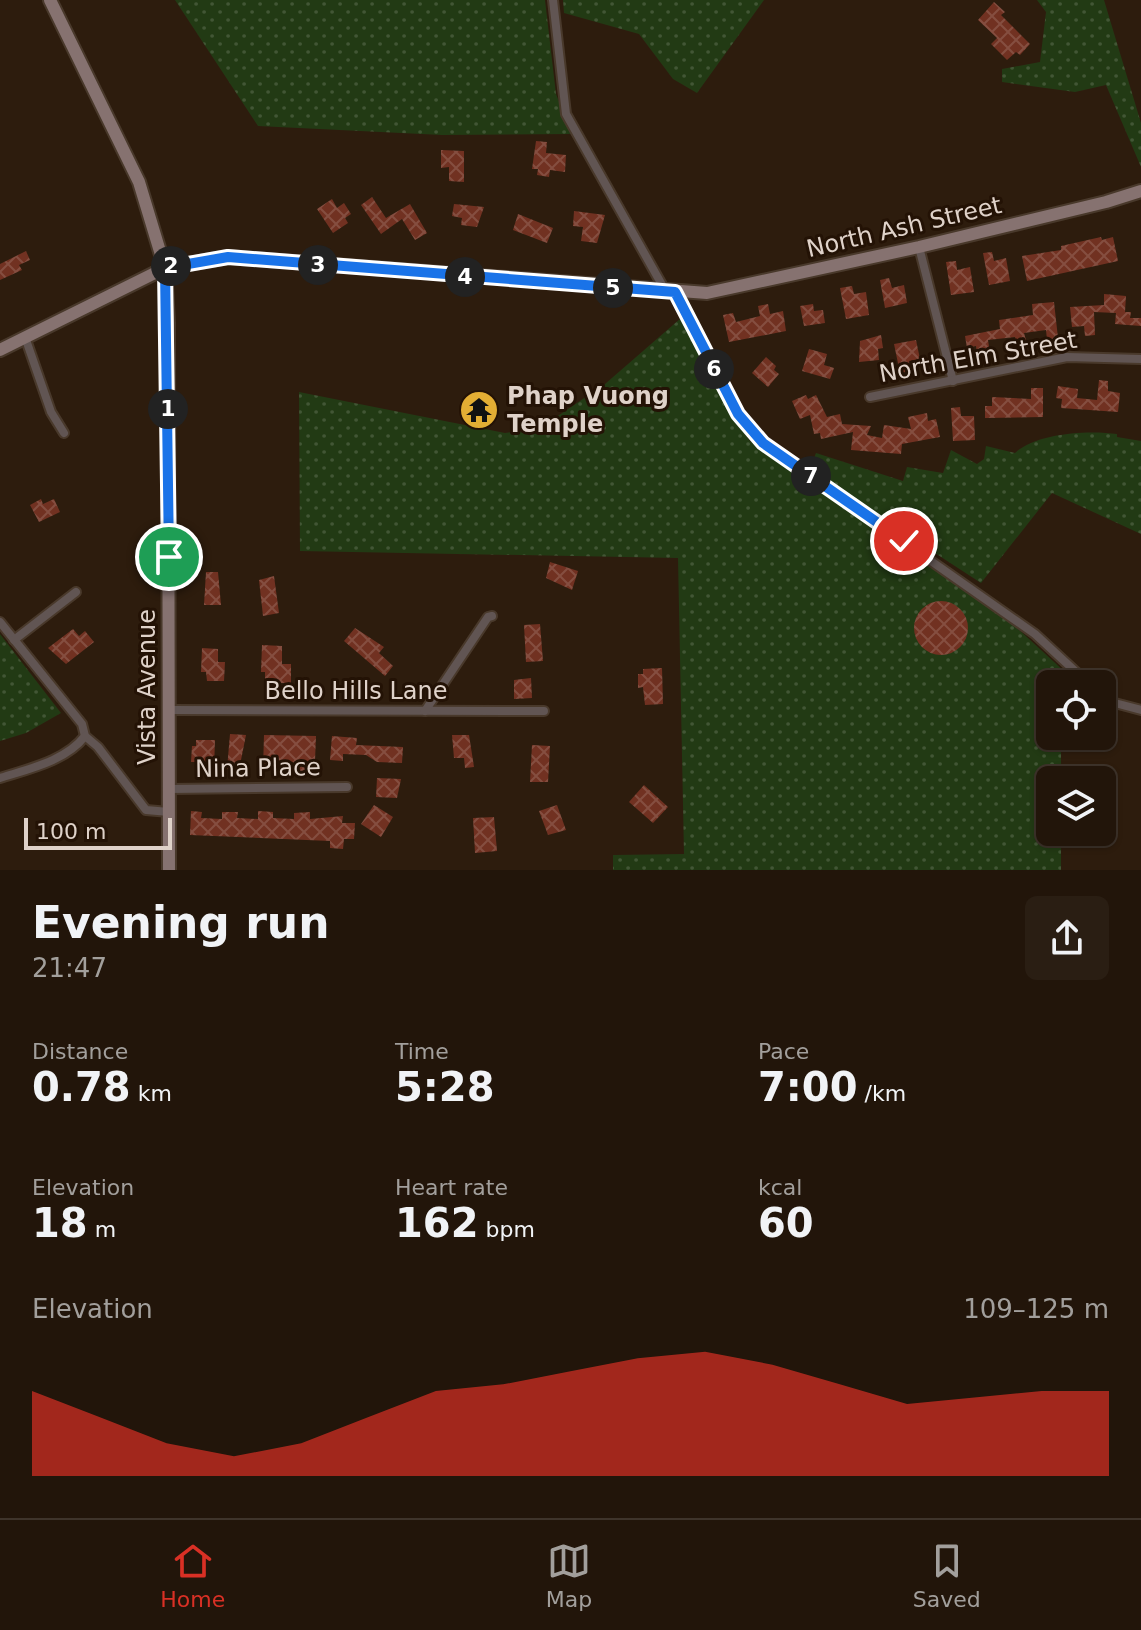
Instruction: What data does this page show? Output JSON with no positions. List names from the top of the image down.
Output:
{
  "streets": {
    "main road": ["North Ash Street", "Vista Avenue"],
    "street": ["North Elm Street", "Bello Hills Lane", "Nina Place"]
  },
  "crossings": [
    ["North Ash Street", "Vista Avenue"],
    ["Vista Avenue", "Bello Hills Lane"],
    ["Vista Avenue", "Nina Place"]
  ],
  "places": {
    "temple": ["Phap Vuong Temple"]
  },
  "scale_bar": "100 m",
  "page": {
    "pins": [
      "3",
      "2",
      "4",
      "5",
      "6",
      "1",
      "7"
    ],
    "scale": "100 m",
    "heading": ["Evening run", "21:47"],
    "stats": [
      ["Distance", "0.78 km"],
      ["Time", "5:28"],
      ["Pace", "7:00 /km"],
      ["Elevation", "18 m"],
      ["Heart rate", "162 bpm"],
      ["kcal", "60"]
    ],
    "chart": ["Elevation", "109–125 m"],
    "tabs": ["Home", "Map", "Saved"]
  }
}
